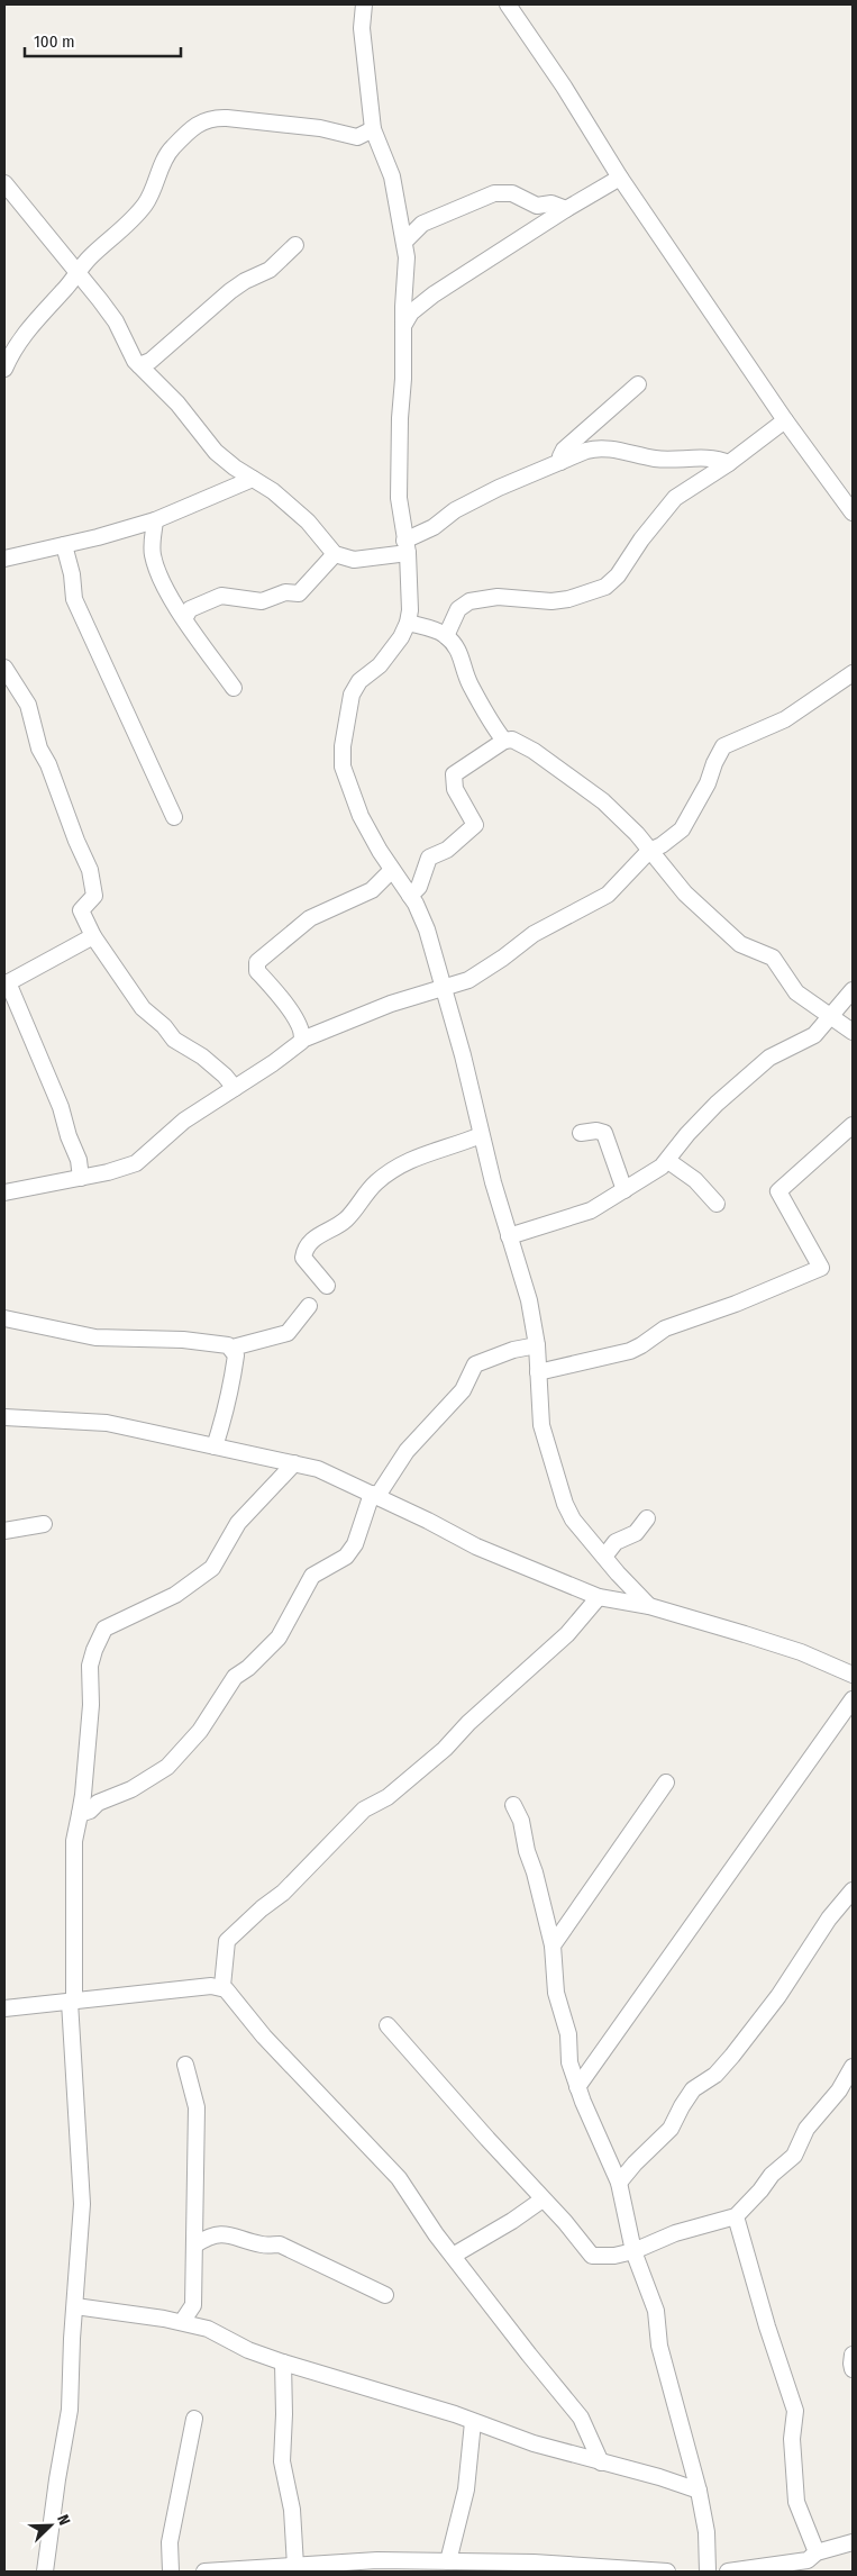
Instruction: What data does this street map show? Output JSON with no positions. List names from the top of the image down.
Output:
{
  "scale_bar": "100 m",
  "north": "top right"
}
